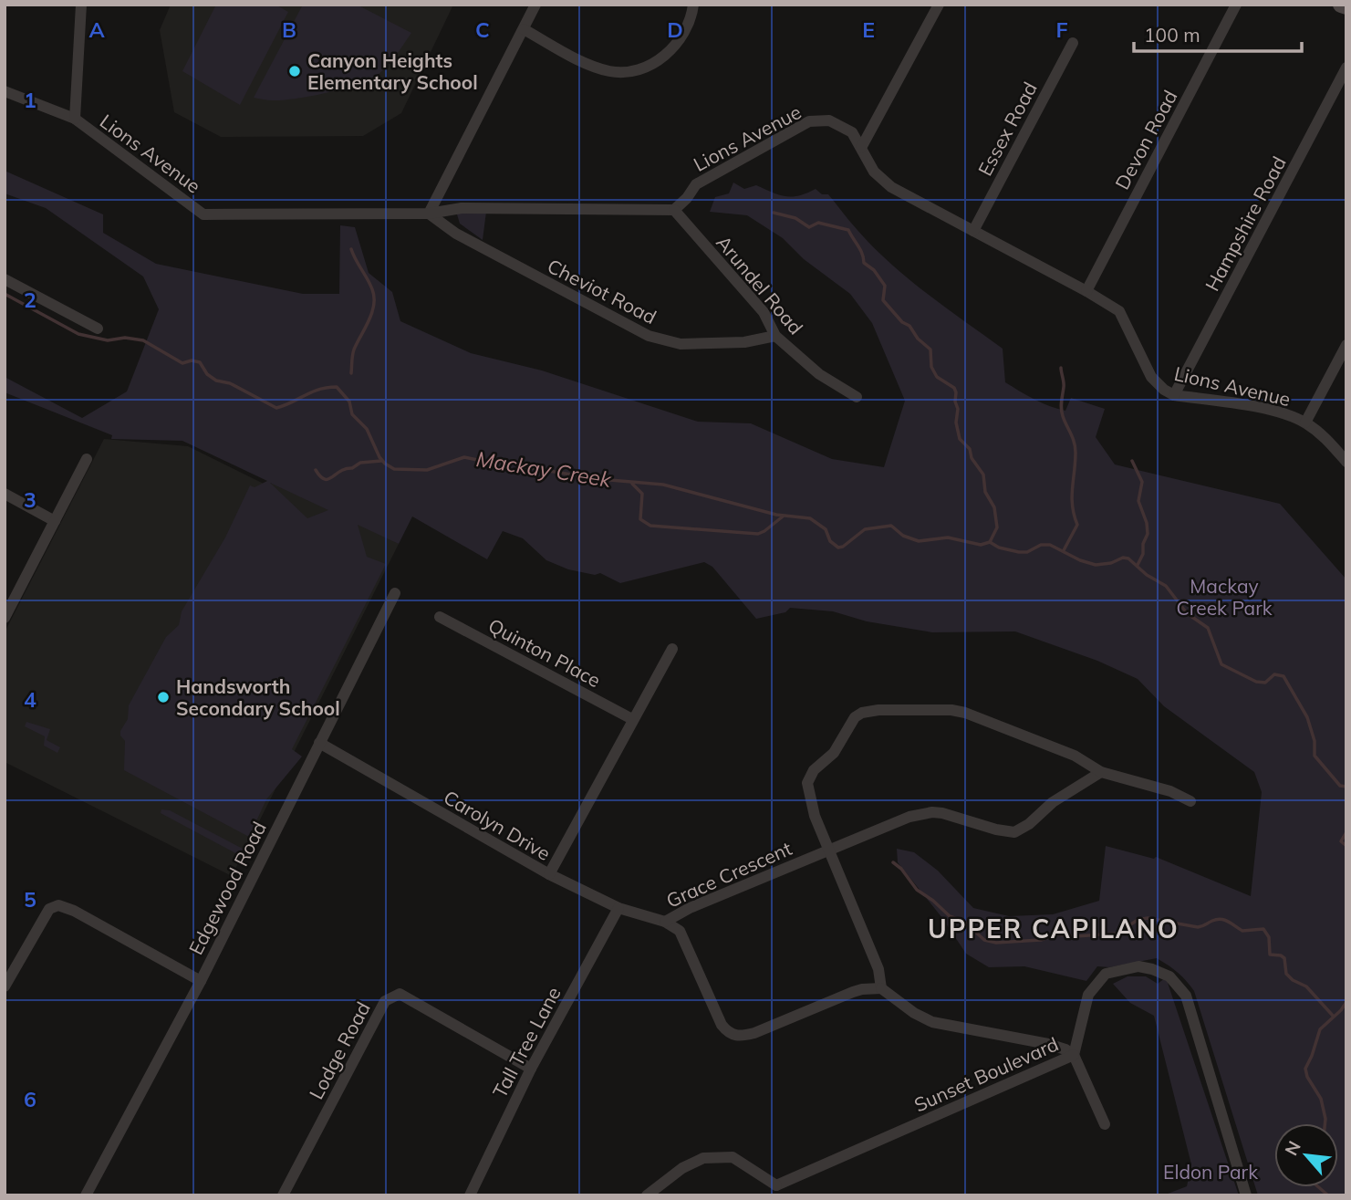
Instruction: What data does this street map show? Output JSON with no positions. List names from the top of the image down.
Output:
{
  "streets": {
    "street": [
      "Essex Road",
      "Lions Avenue",
      "Devon Road",
      "Hampshire Road",
      "Arundel Road",
      "Cheviot Road",
      "Quinton Place",
      "Carolyn Drive",
      "Grace Crescent",
      "Edgewood Road",
      "Tall Tree Lane",
      "Lodge Road",
      "Sunset Boulevard"
    ]
  },
  "crossings": [
    ["Essex Road", "Lions Avenue"],
    ["Lions Avenue", "Devon Road"],
    ["Lions Avenue", "Hampshire Road"],
    ["Lions Avenue", "Arundel Road"],
    ["Lions Avenue", "Cheviot Road"],
    ["Arundel Road", "Cheviot Road"],
    ["Carolyn Drive", "Grace Crescent"],
    ["Carolyn Drive", "Edgewood Road"],
    ["Carolyn Drive", "Tall Tree Lane"],
    ["Tall Tree Lane", "Lodge Road"]
  ],
  "districts": ["UPPER CAPILANO"],
  "water": ["Mackay Creek"],
  "parks": ["Mackay Creek Park", "Eldon Park"],
  "places": ["Canyon Heights Elementary School", "Handsworth Secondary School"],
  "scale_bar": "100 m",
  "north": "top left",
  "grid": {
    "columns": [
      "A",
      "B",
      "C",
      "D",
      "E",
      "F"
    ],
    "rows": [
      "1",
      "2",
      "3",
      "4",
      "5",
      "6"
    ]
  }
}
